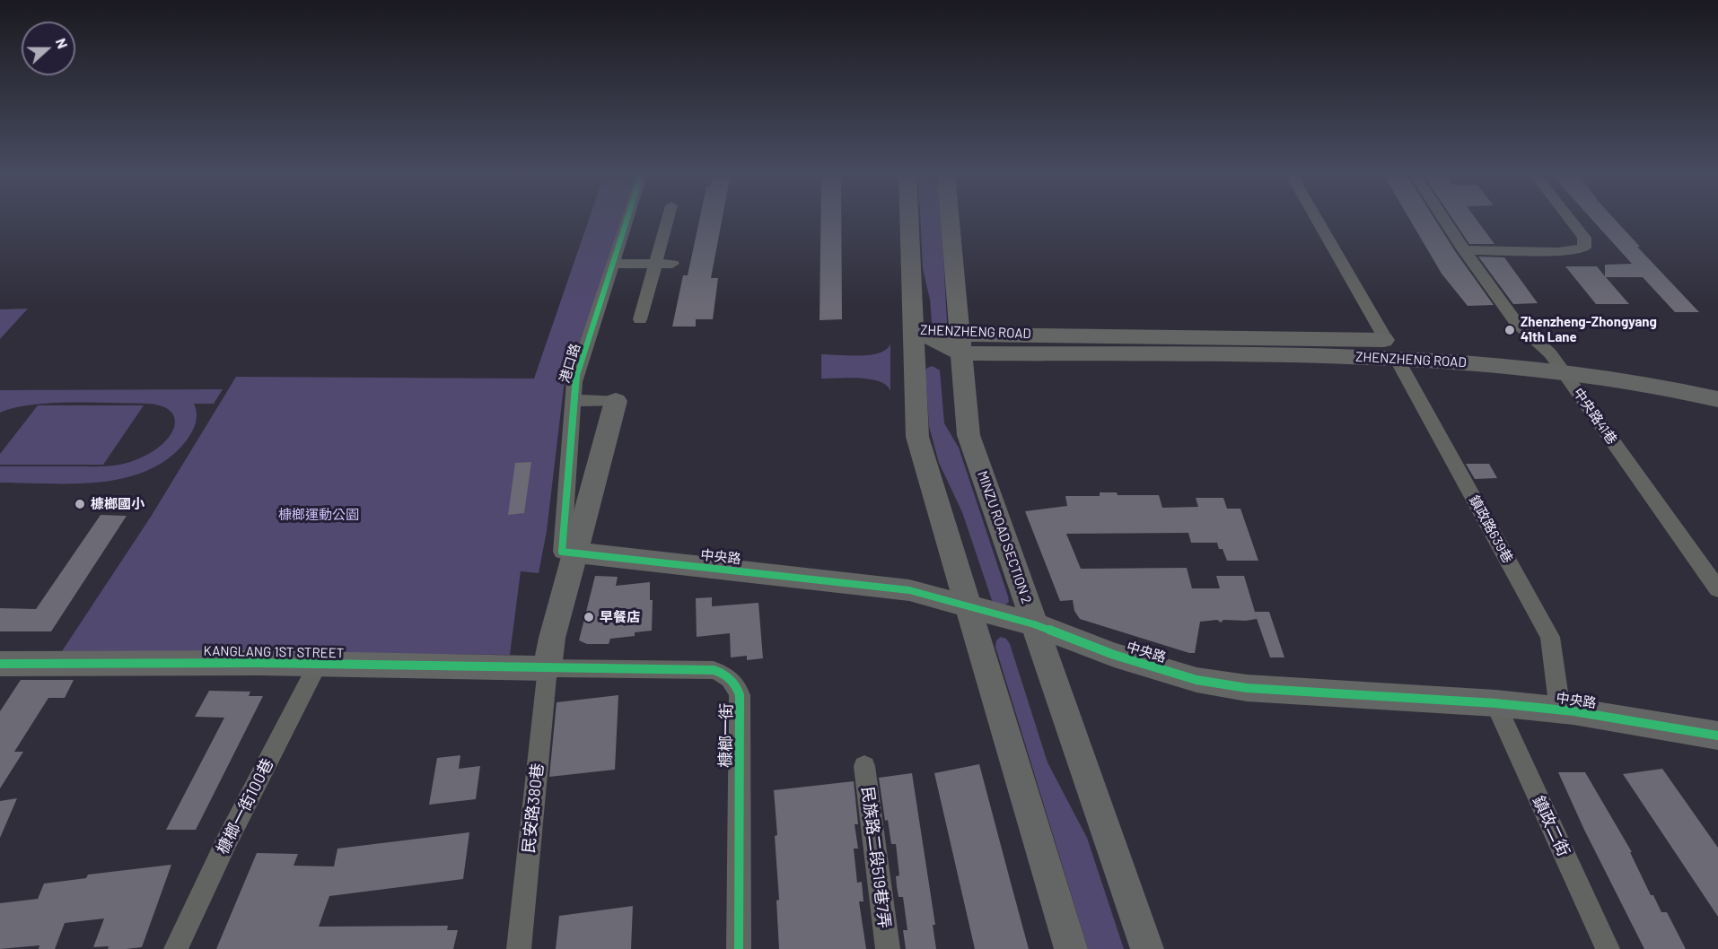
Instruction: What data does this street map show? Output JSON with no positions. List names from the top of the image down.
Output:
{
  "streets": {
    "street": [
      "ZHENZHENG ROAD",
      "港口路",
      "中央路41巷",
      "鎮政路639巷",
      "MINZU ROAD SECTION 2",
      "中央路",
      "KANGLANG 1ST STREET",
      "槺榔一街",
      "槺榔一街100巷",
      "民安路380巷",
      "鎮政二街",
      "民族路二段519巷7弄"
    ]
  },
  "crossings": [
    ["ZHENZHENG ROAD", "中央路41巷"],
    ["ZHENZHENG ROAD", "鎮政路639巷"],
    ["ZHENZHENG ROAD", "MINZU ROAD SECTION 2"],
    ["港口路", "中央路"],
    ["鎮政路639巷", "中央路"],
    ["MINZU ROAD SECTION 2", "中央路"],
    ["中央路", "鎮政二街"],
    ["KANGLANG 1ST STREET", "槺榔一街"],
    ["KANGLANG 1ST STREET", "槺榔一街100巷"],
    ["KANGLANG 1ST STREET", "民安路380巷"],
    ["槺榔一街", "民安路380巷"]
  ],
  "parks": ["槺榔運動公園"],
  "places": ["Zhenzheng-Zhongyang 41th Lane", "槺榔國小", "早餐店"],
  "north": "right"
}
